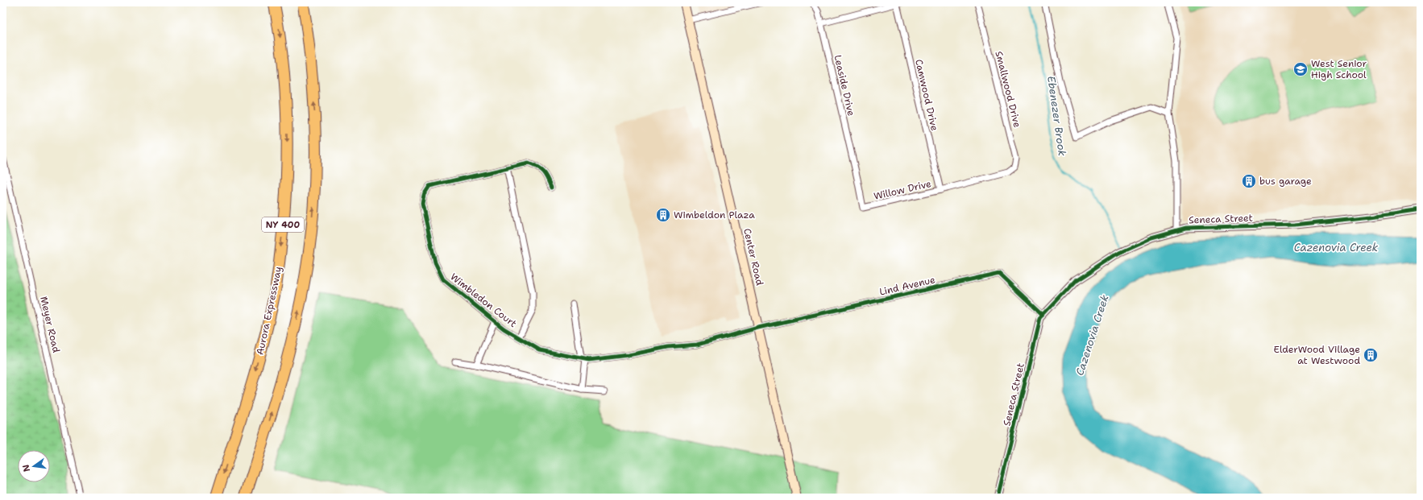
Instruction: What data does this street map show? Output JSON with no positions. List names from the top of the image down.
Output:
{
  "streets": {
    "highway": ["NY 400", "Aurora Expressway"],
    "main road": ["Center Road"],
    "street": [
      "Leaside Drive",
      "Smallwood Drive",
      "Camwood Drive",
      "Willow Drive",
      "Seneca Street",
      "Lind Avenue",
      "Wimbledon Court",
      "Meyer Road"
    ]
  },
  "crossings": [
    ["Leaside Drive", "Willow Drive"],
    ["Smallwood Drive", "Willow Drive"],
    ["Camwood Drive", "Willow Drive"],
    ["Seneca Street", "Lind Avenue"],
    ["Center Road", "Lind Avenue"],
    ["Center Road", "Wimbledon Court"],
    ["Lind Avenue", "Wimbledon Court"]
  ],
  "water": ["Ebenezer Brook", "Cazenovia Creek"],
  "places": {
    "school or university": ["West Senior High School"],
    "building": ["bus garage", "Wimbeldon Plaza", "ElderWood Village at Westwood"]
  },
  "north": "left"
}
